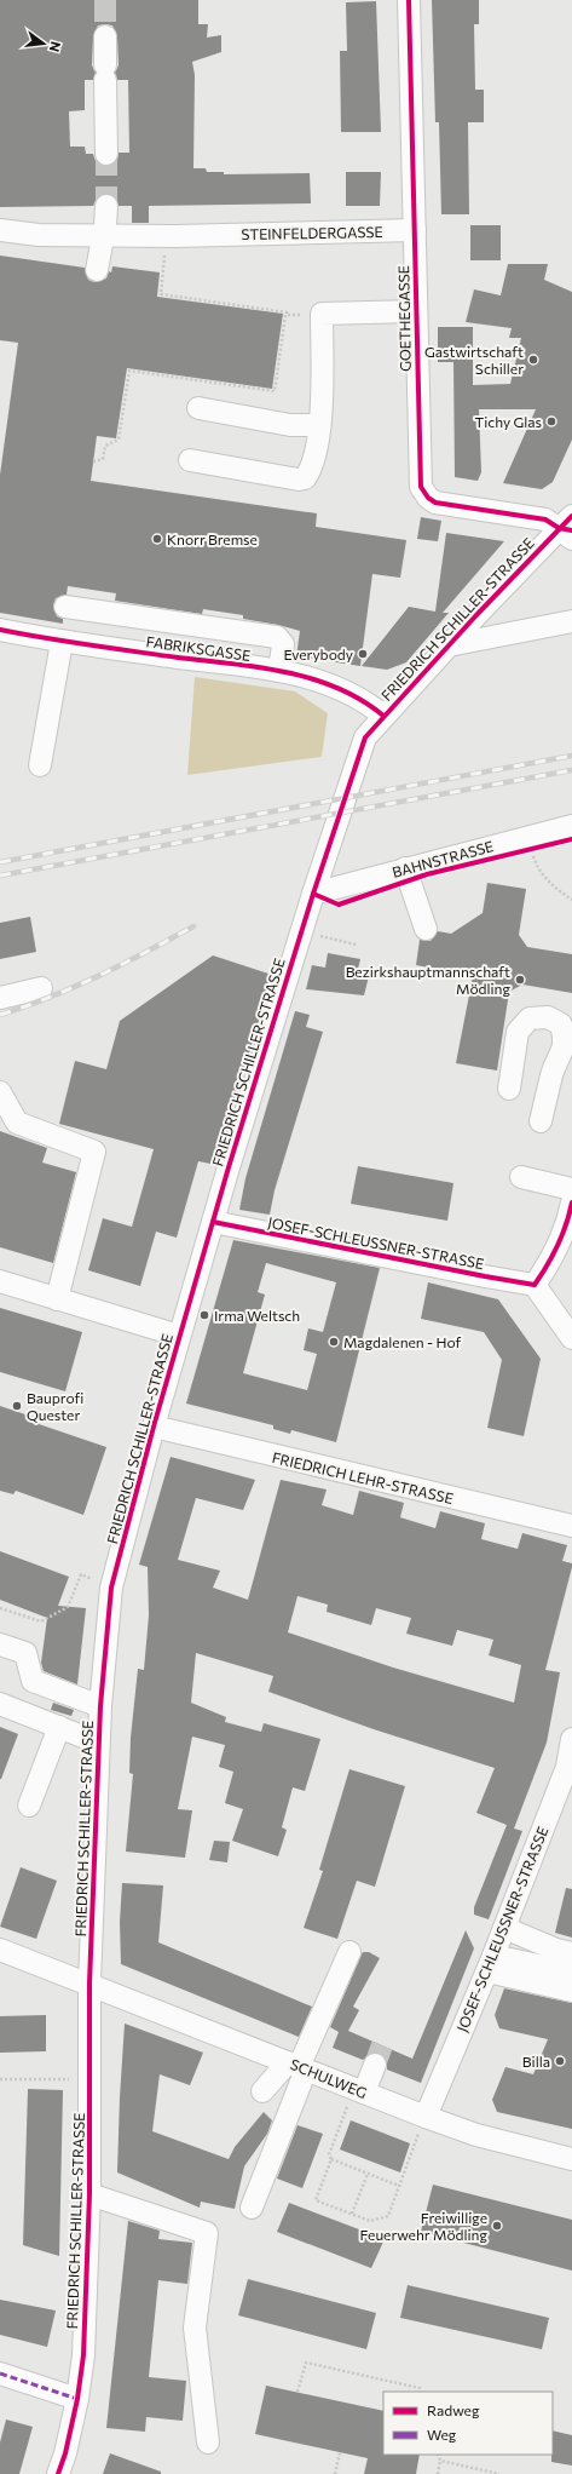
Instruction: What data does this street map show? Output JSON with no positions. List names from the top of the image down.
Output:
{
  "streets": {
    "street": [
      "STEINFELDERGASSE",
      "GOETHEGASSE",
      "FRIEDRICH SCHILLER-STRASSE",
      "FABRIKSGASSE",
      "BAHNSTRASSE",
      "JOSEF-SCHLEUSSNER-STRASSE",
      "FRIEDRICH LEHR-STRASSE",
      "SCHULWEG"
    ]
  },
  "crossings": [
    ["STEINFELDERGASSE", "GOETHEGASSE"],
    ["GOETHEGASSE", "FRIEDRICH SCHILLER-STRASSE"],
    ["FRIEDRICH SCHILLER-STRASSE", "FABRIKSGASSE"],
    ["FRIEDRICH SCHILLER-STRASSE", "BAHNSTRASSE"],
    ["FRIEDRICH SCHILLER-STRASSE", "JOSEF-SCHLEUSSNER-STRASSE"],
    ["FRIEDRICH SCHILLER-STRASSE", "FRIEDRICH LEHR-STRASSE"],
    ["FRIEDRICH SCHILLER-STRASSE", "SCHULWEG"],
    ["JOSEF-SCHLEUSSNER-STRASSE", "SCHULWEG"]
  ],
  "places": [
    "Gastwirtschaft Schiller",
    "Tichy Glas",
    "Knorr Bremse",
    "Everybody",
    "Bezirkshauptmannschaft Mödling",
    "Irma Weltsch",
    "Magdalenen - Hof",
    "Bauprofi Quester",
    "Billa",
    "Freiwillige Feuerwehr Mödling"
  ],
  "legend": ["Radweg", "Weg"],
  "north": "right"
}
